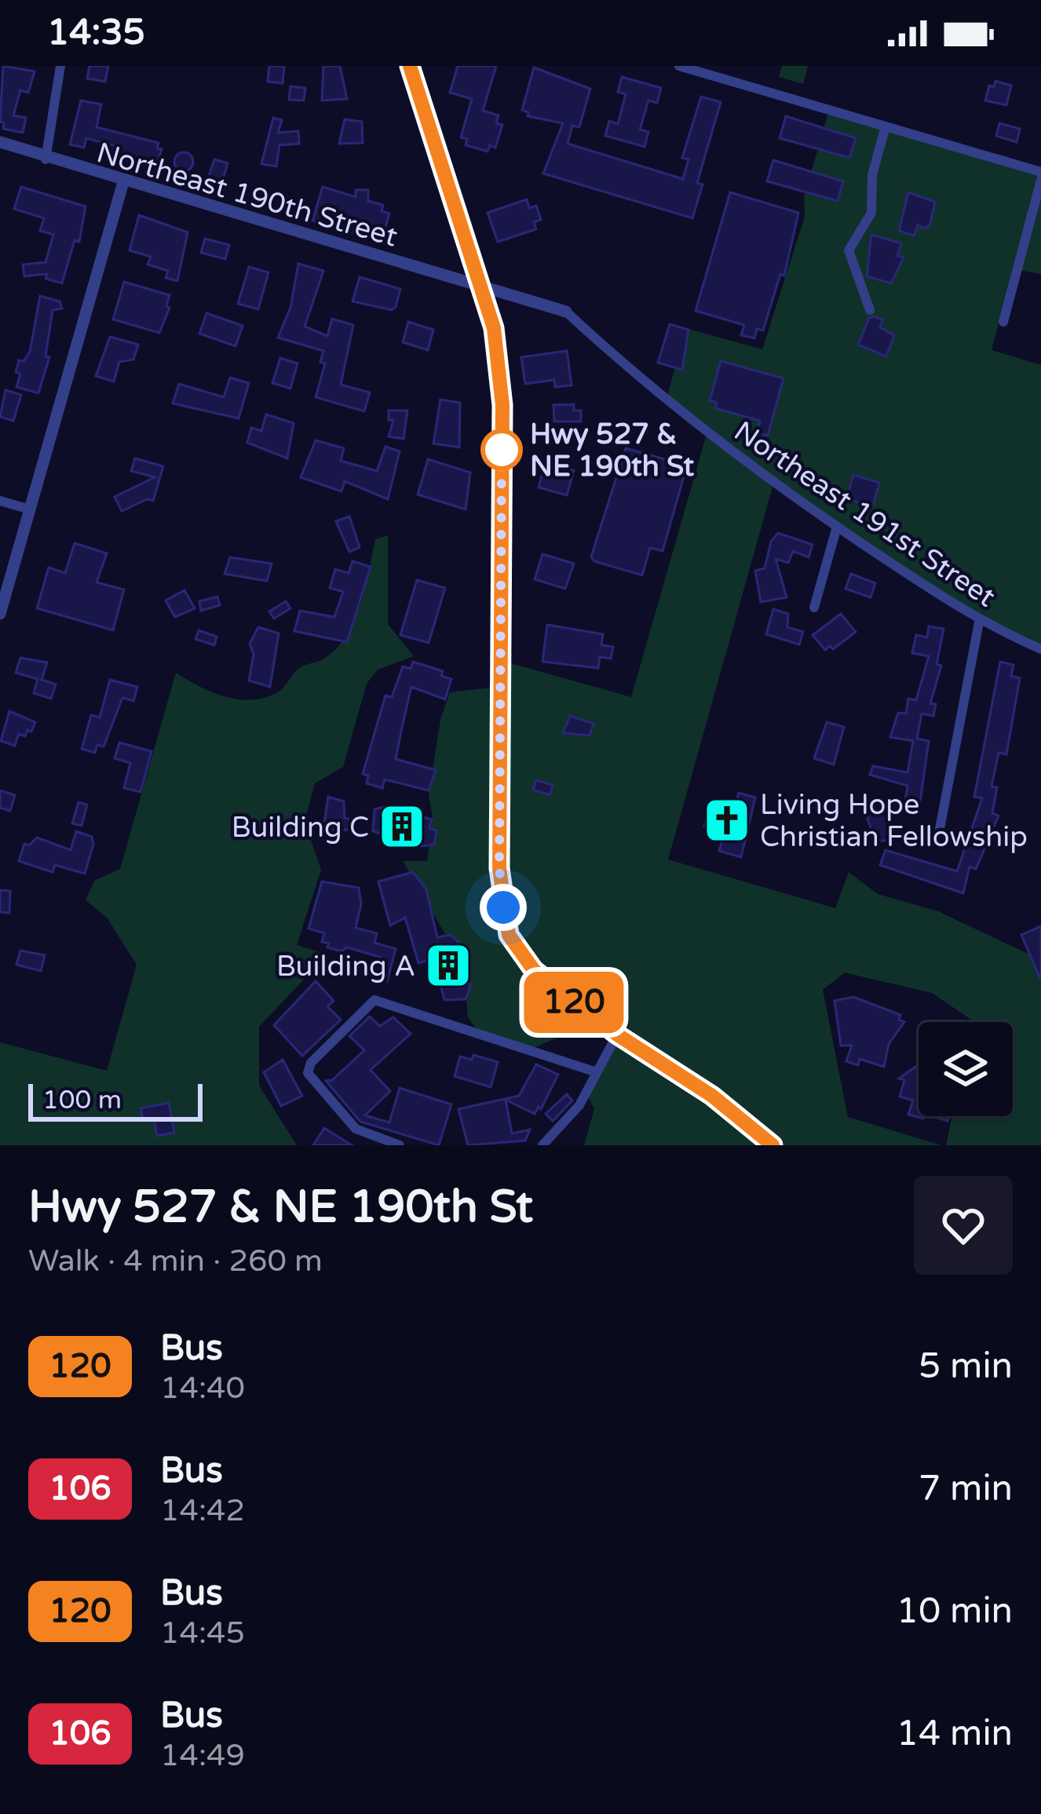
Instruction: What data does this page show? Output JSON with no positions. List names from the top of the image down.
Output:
{
  "streets": {
    "street": ["Northeast 190th Street", "Northeast 191st Street"]
  },
  "crossings": [
    ["Northeast 190th Street", "Northeast 191st Street"]
  ],
  "places": {
    "other": ["Hwy 527 & NE 190th St"],
    "church": ["Living Hope Christian Fellowship"],
    "building": ["Building C", "Building A"]
  },
  "lines": ["bus line 120"],
  "scale_bar": "100 m",
  "page": {
    "status": "14:35",
    "on_map": "120",
    "scale": "100 m",
    "heading": ["Hwy 527 & NE 190th St", "Walk · 4 min · 260 m"],
    "list": [
      {
        "mark": "120",
        "name": "Bus",
        "note": "14:40",
        "value": "5 min"
      },
      {
        "mark": "106",
        "name": "Bus",
        "note": "14:42",
        "value": "7 min"
      },
      {
        "mark": "120",
        "name": "Bus",
        "note": "14:45",
        "value": "10 min"
      },
      {
        "mark": "106",
        "name": "Bus",
        "note": "14:49",
        "value": "14 min"
      }
    ]
  }
}
